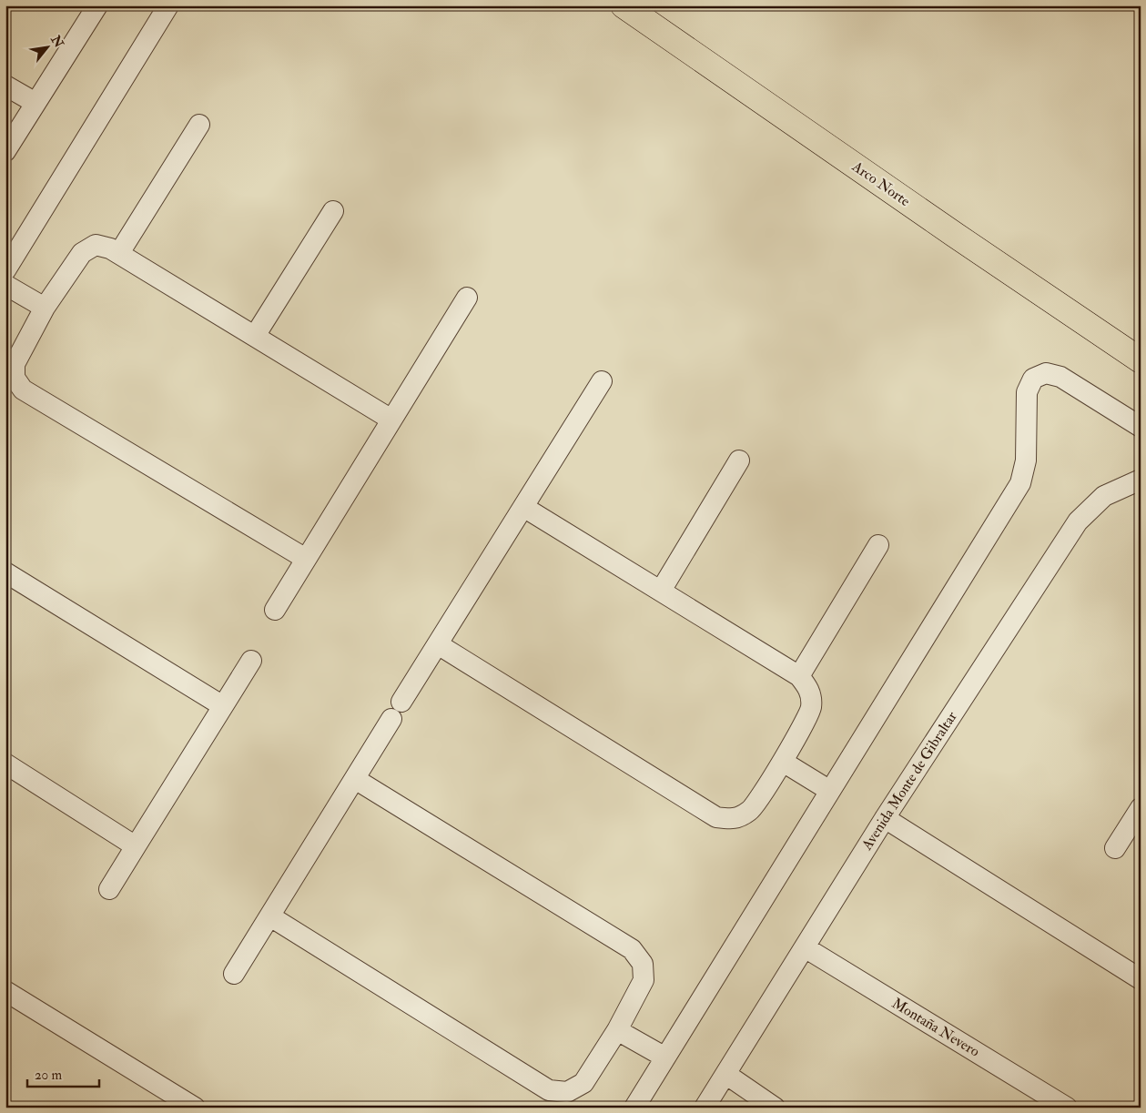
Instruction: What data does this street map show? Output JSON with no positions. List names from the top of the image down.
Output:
{
  "streets": {
    "main road": ["Arco Norte"],
    "street": ["Avenida Monte de Gibraltar", "Montaña Nevero"]
  },
  "crossings": [
    ["Avenida Monte de Gibraltar", "Montaña Nevero"]
  ],
  "scale_bar": "20 m",
  "north": "top right"
}
